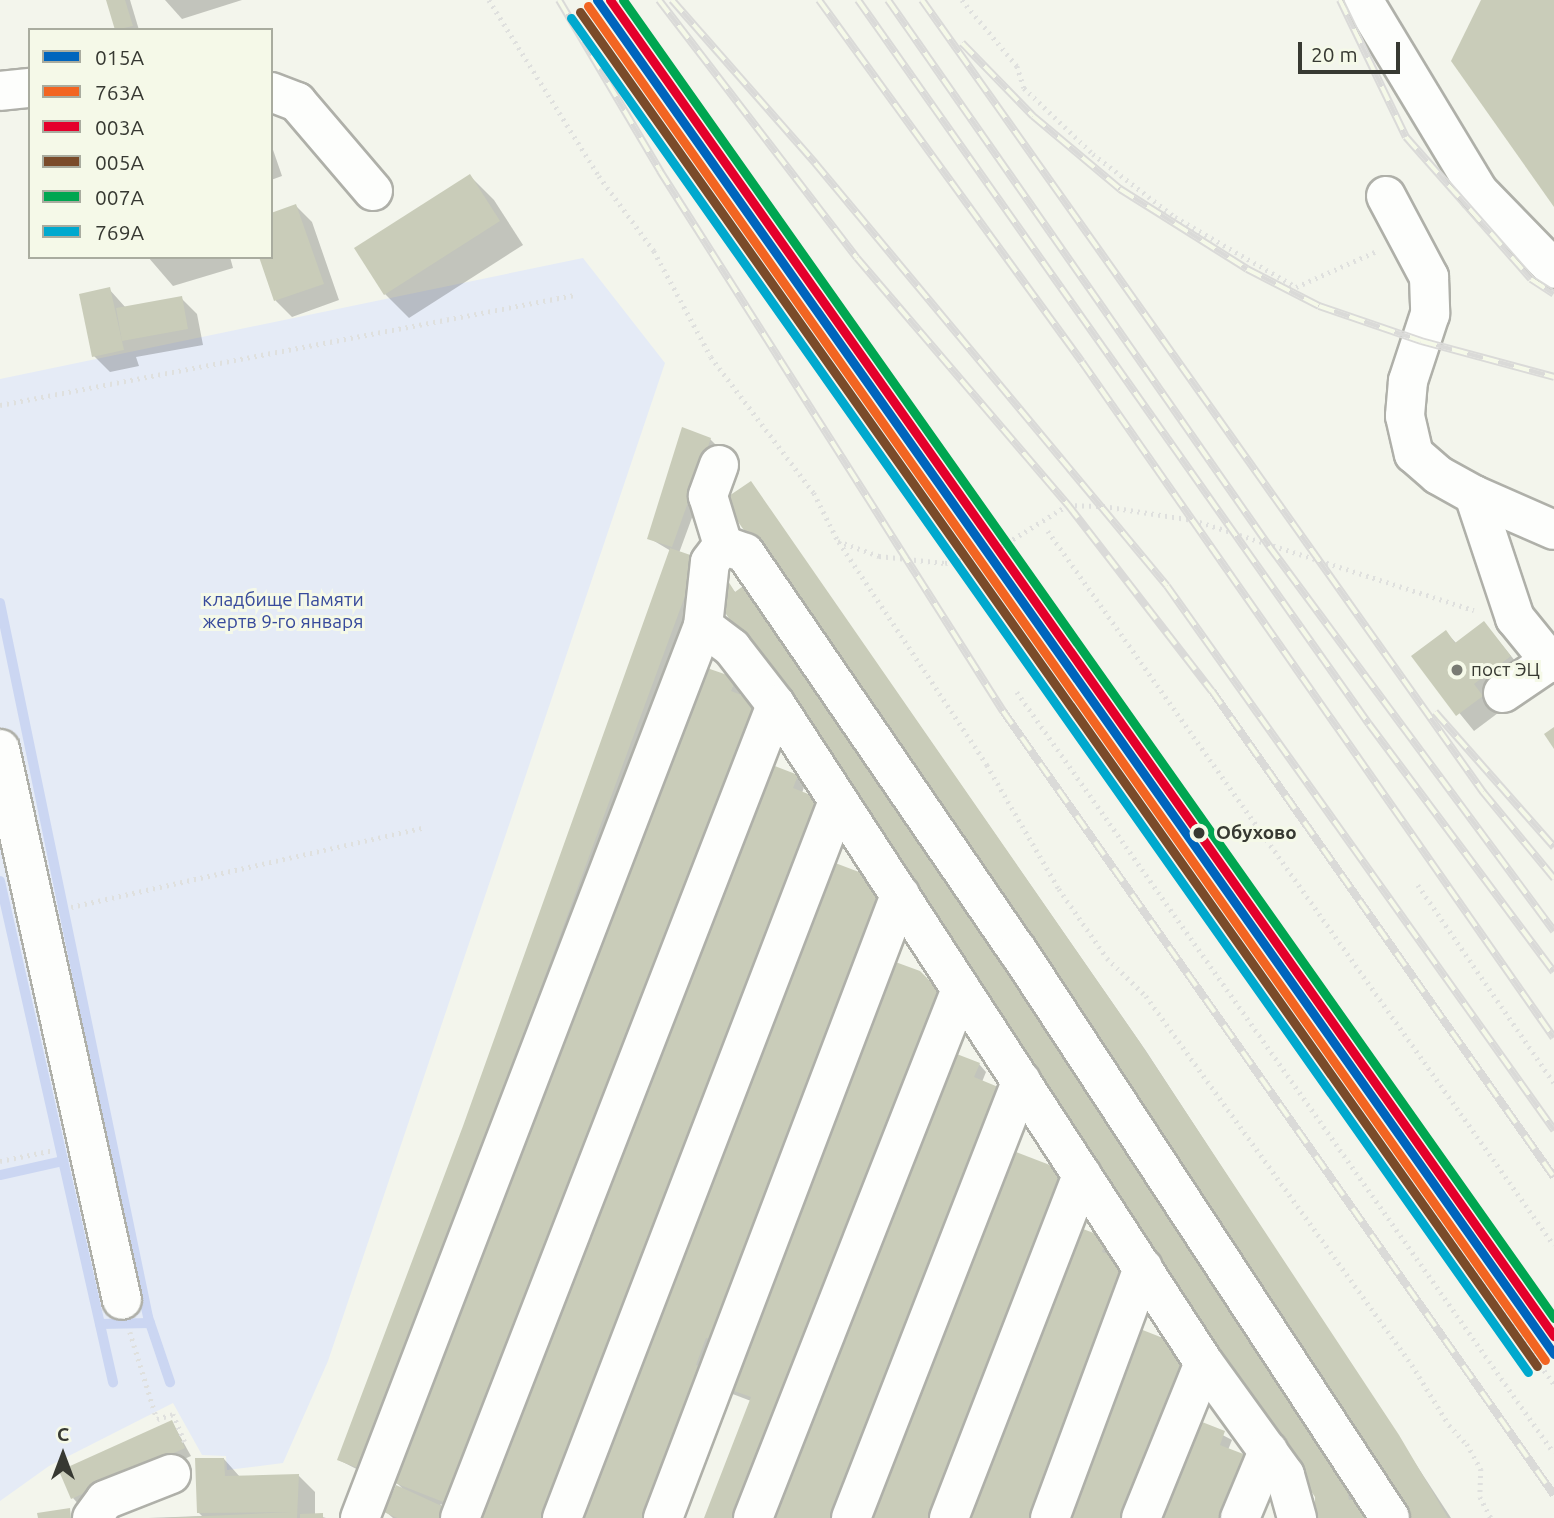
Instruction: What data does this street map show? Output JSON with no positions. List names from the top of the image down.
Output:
{
  "parks": ["кладбище Памяти жертв 9-го января"],
  "places": ["пост ЭЦ", "Обухово"],
  "lines": [
    "transit line 015А",
    "transit line 003А",
    "transit line 007А",
    "transit line 763А",
    "transit line 005А",
    "transit line 769А"
  ],
  "legend": [
    "015А",
    "763А",
    "003А",
    "005А",
    "007А",
    "769А"
  ],
  "scale_bar": "20 m",
  "north": "top"
}
